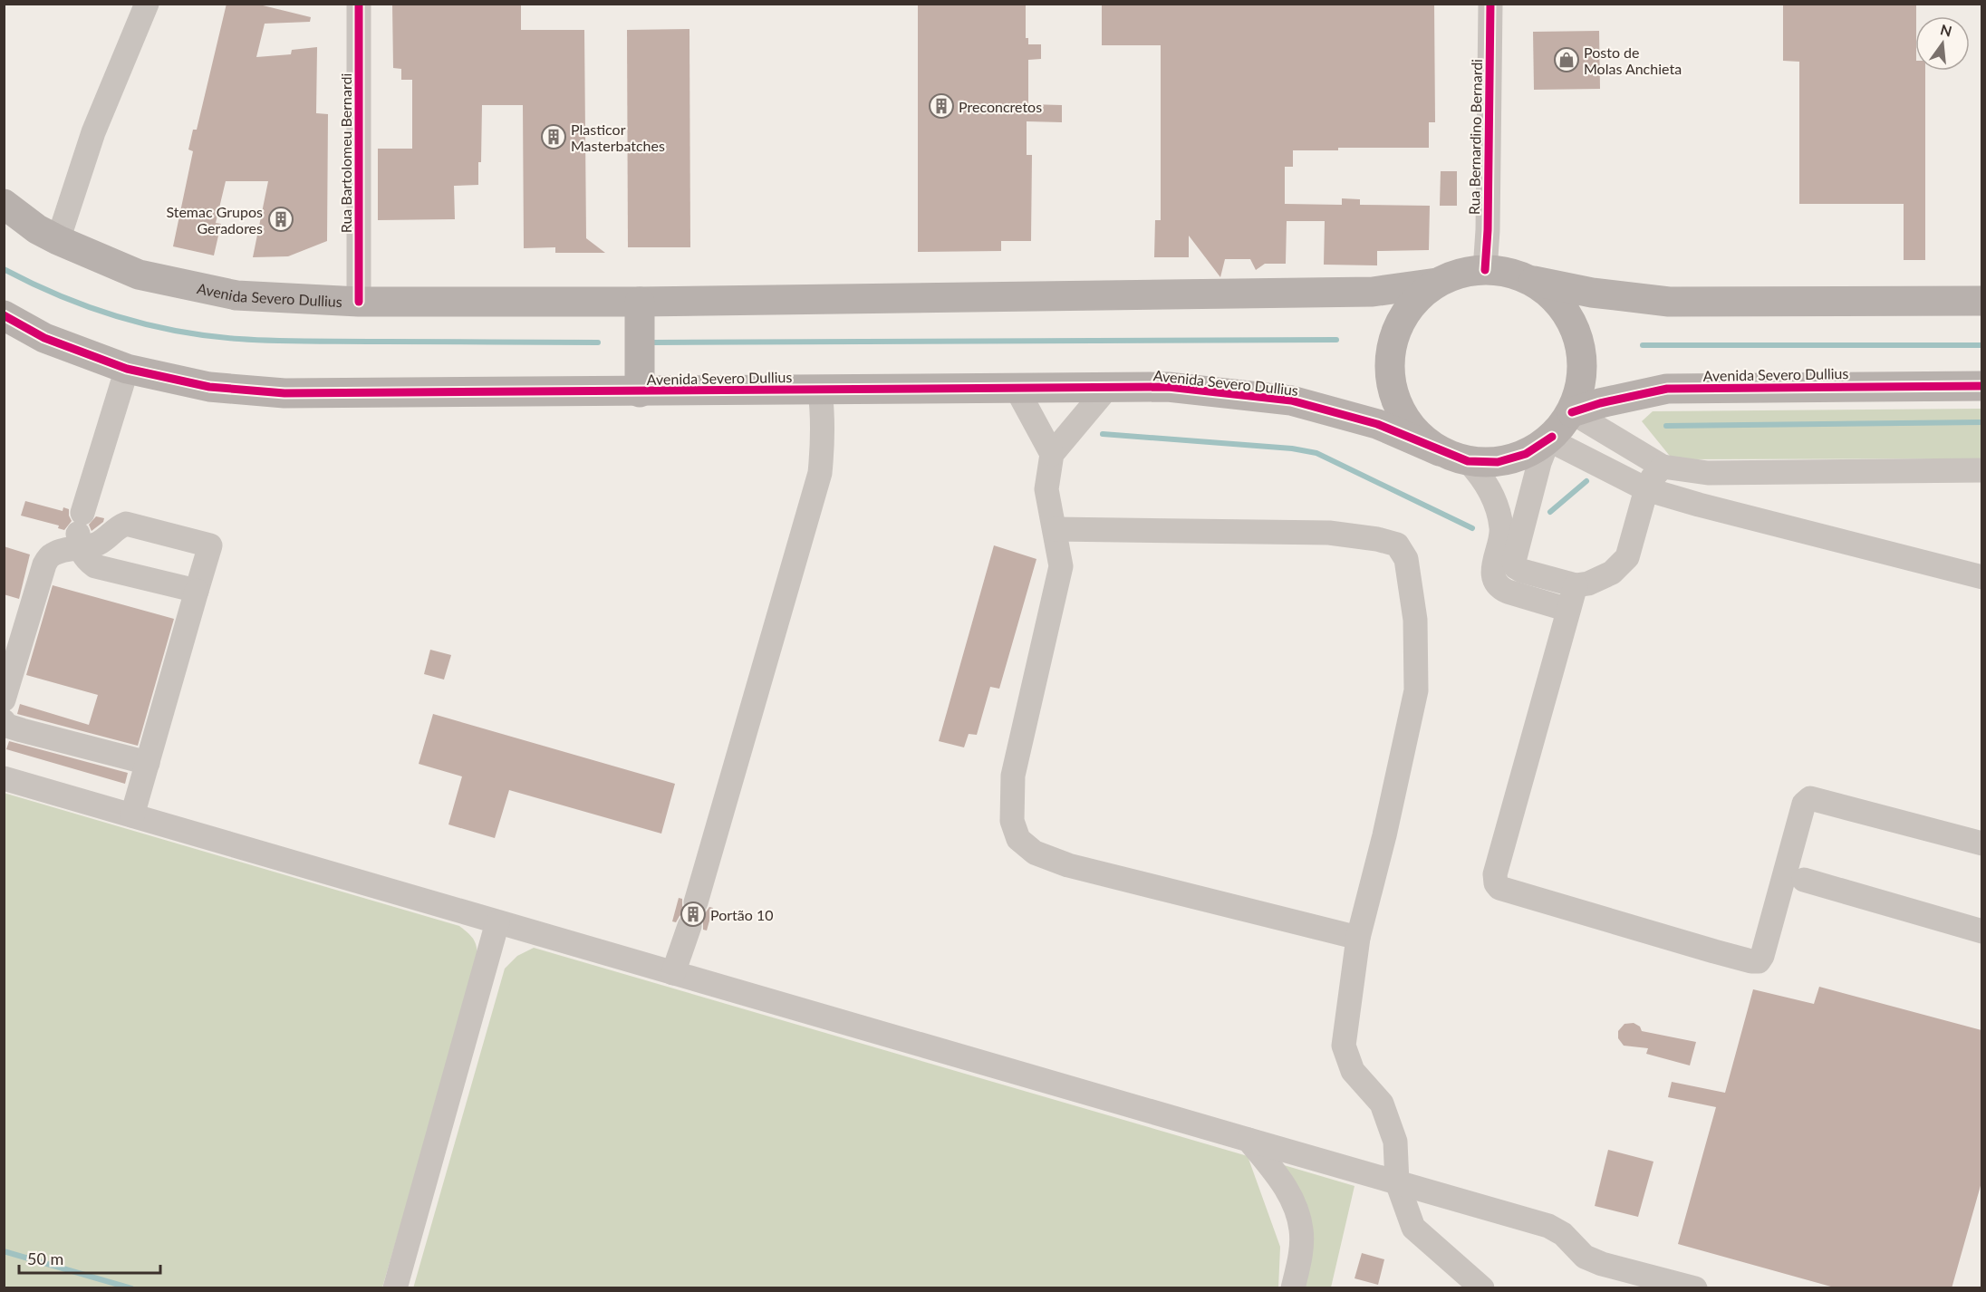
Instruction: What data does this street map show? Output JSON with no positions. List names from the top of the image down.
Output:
{
  "streets": {
    "main road": ["Avenida Severo Dullius"],
    "street": ["Rua Bernardino Bernardi", "Rua Bartolomeu Bernardi"]
  },
  "crossings": [
    ["Rua Bernardino Bernardi", "Avenida Severo Dullius"],
    ["Rua Bartolomeu Bernardi", "Avenida Severo Dullius"]
  ],
  "places": {
    "shop": ["Posto de Molas Anchieta"],
    "building": [
      "Preconcretos",
      "Plasticor Masterbatches",
      "Stemac Grupos Geradores",
      "Portão 10"
    ]
  },
  "scale_bar": "50 m",
  "north": "top"
}
